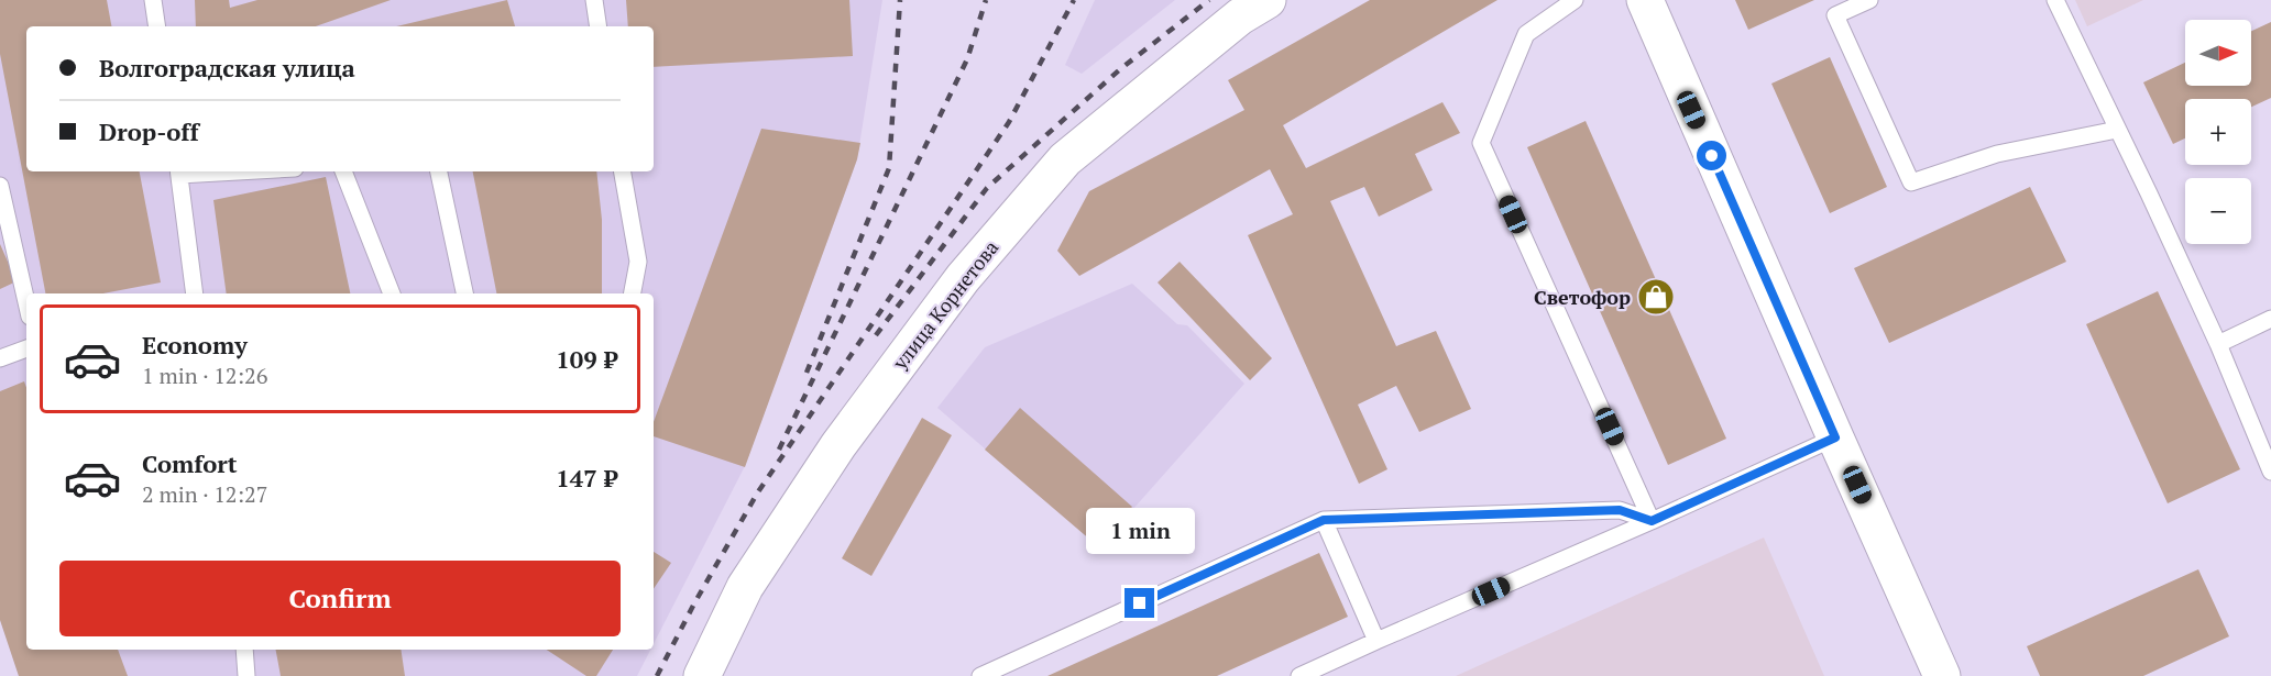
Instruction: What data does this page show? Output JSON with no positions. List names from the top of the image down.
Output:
{
  "streets": {
    "main road": ["улица Корнетова"]
  },
  "places": {
    "shop": ["Светофор"]
  },
  "north": "right",
  "page": {
    "map_buttons": ["+", "−"],
    "banner": ["Волгоградская улица", "Drop-off"],
    "list": [
      {
        "name": "Economy",
        "note": "1 min · 12:26",
        "value": "109 ₽"
      },
      {
        "name": "Comfort",
        "note": "2 min · 12:27",
        "value": "147 ₽"
      }
    ],
    "bubble": "1 min",
    "buttons": "Confirm"
  }
}
